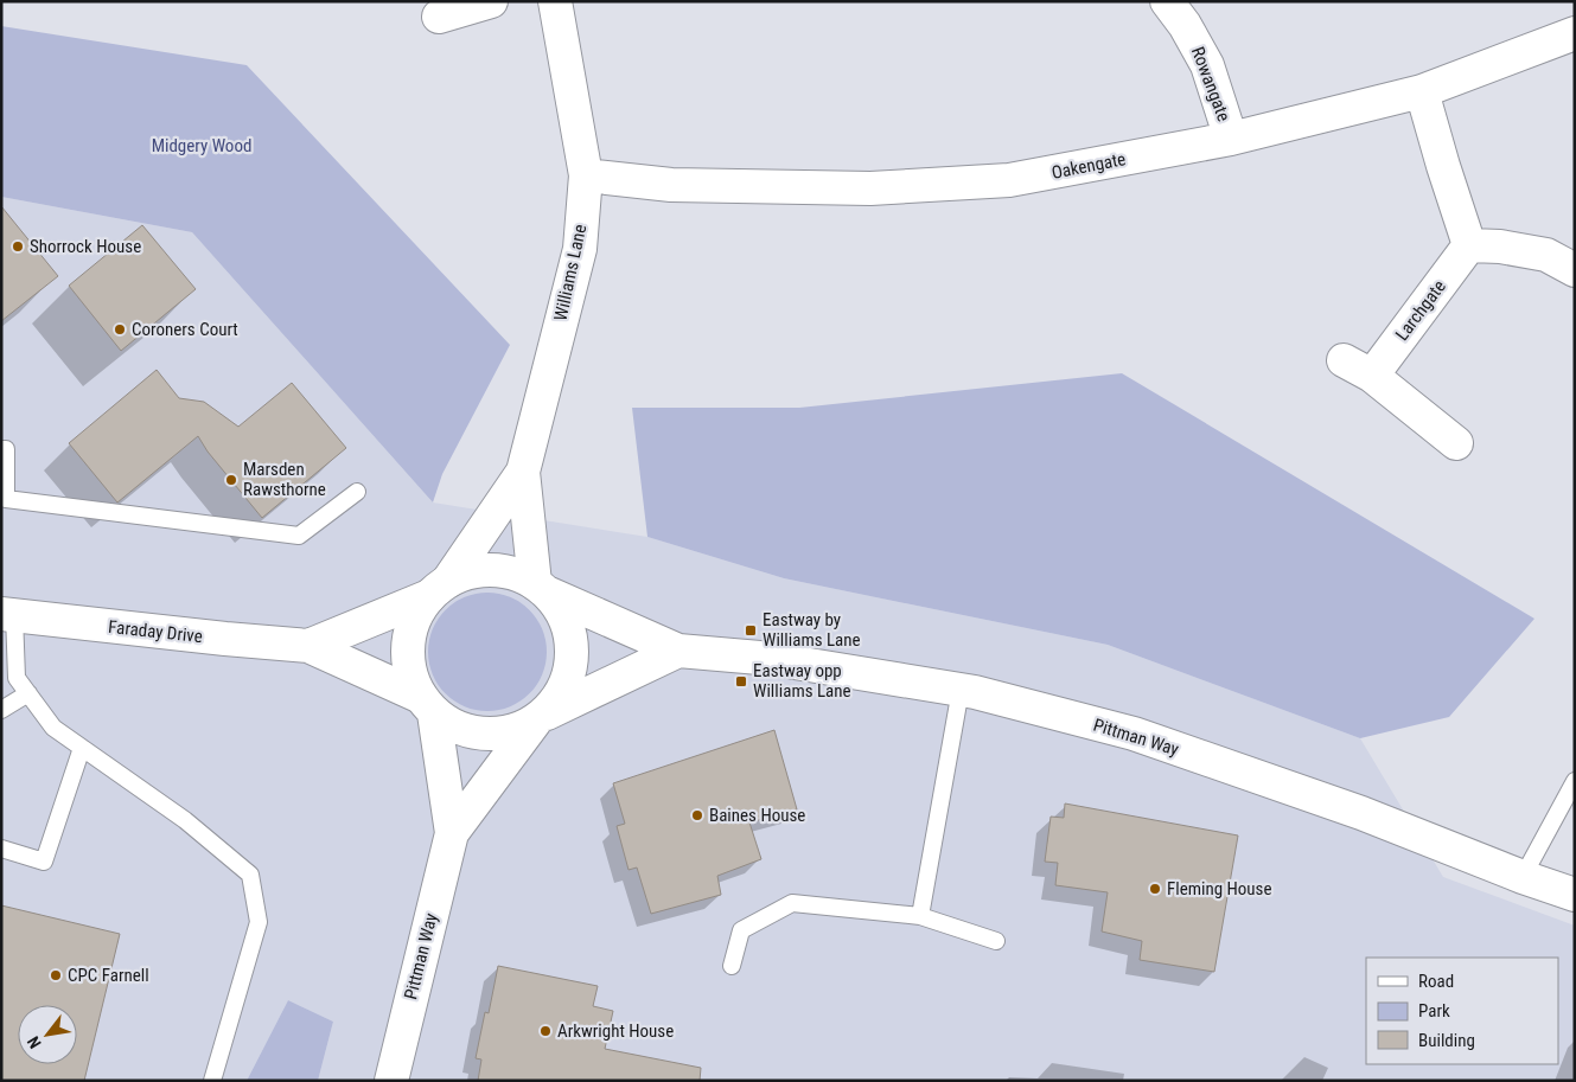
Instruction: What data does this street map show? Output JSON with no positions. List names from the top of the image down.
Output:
{
  "streets": {
    "street": [
      "Rowangate",
      "Oakengate",
      "Williams Lane",
      "Larchgate",
      "Faraday Drive",
      "Pittman Way"
    ]
  },
  "crossings": [
    ["Rowangate", "Oakengate"],
    ["Oakengate", "Williams Lane"],
    ["Williams Lane", "Faraday Drive"],
    ["Williams Lane", "Pittman Way"],
    ["Faraday Drive", "Pittman Way"]
  ],
  "parks": ["Midgery Wood"],
  "places": {
    "other": [
      "Shorrock House",
      "Coroners Court",
      "Marsden Rawsthorne",
      "Baines House",
      "Fleming House",
      "CPC Farnell",
      "Arkwright House"
    ],
    "transit": ["Eastway by Williams Lane", "Eastway opp Williams Lane"]
  },
  "legend": ["Road", "Park", "Building"],
  "north": "bottom left"
}
